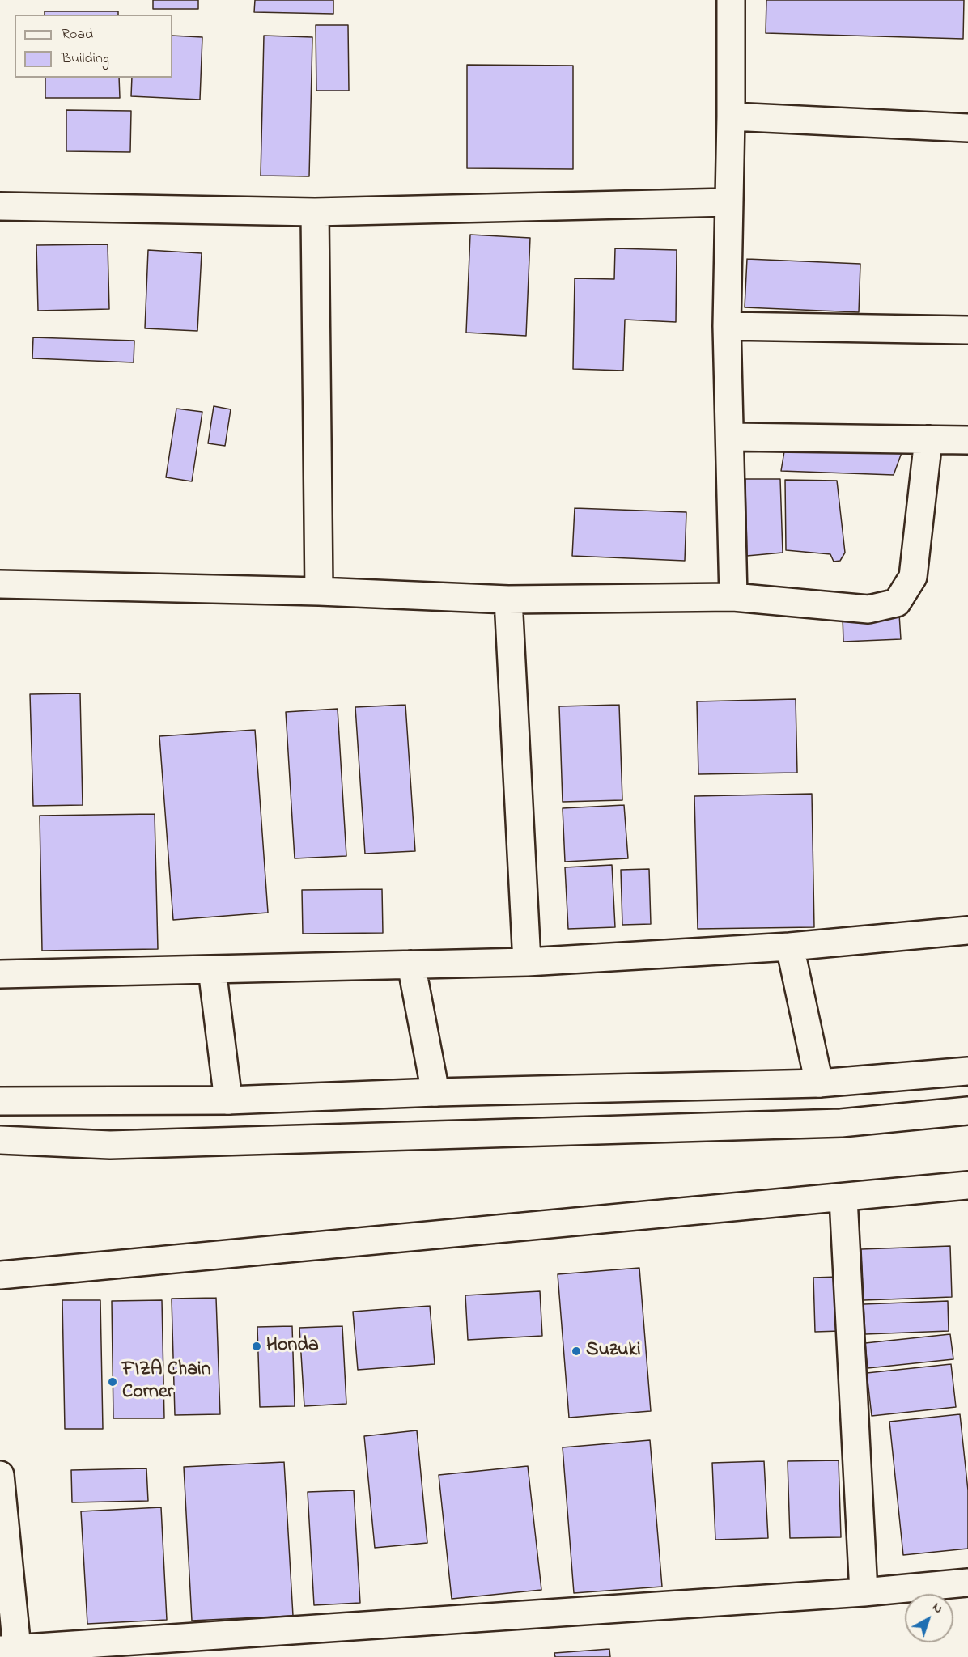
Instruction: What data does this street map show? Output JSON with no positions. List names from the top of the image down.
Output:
{
  "places": ["Honda", "Suzuki", "FIZA Chain Corner"],
  "legend": ["Road", "Building"],
  "north": "top right"
}
